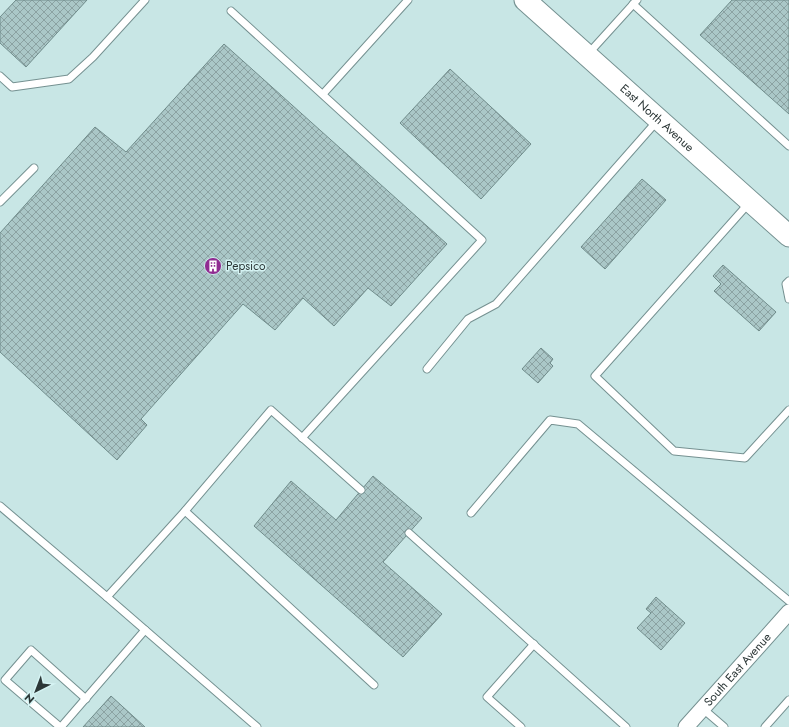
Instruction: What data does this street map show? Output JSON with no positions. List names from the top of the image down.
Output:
{
  "streets": {
    "street": ["East North Avenue", "South East Avenue"]
  },
  "places": {
    "building": ["Pepsico"]
  },
  "north": "bottom left"
}
